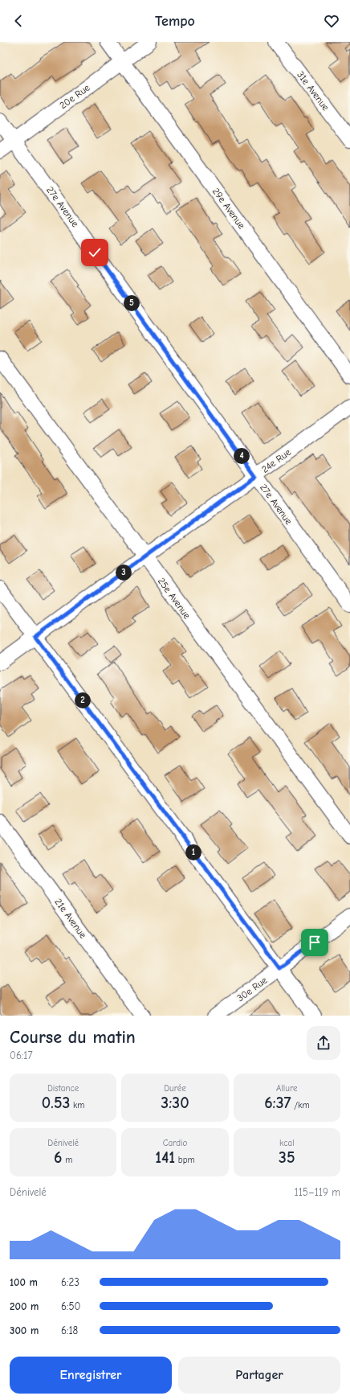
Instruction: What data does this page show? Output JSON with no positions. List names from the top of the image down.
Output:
{
  "streets": {
    "street": [
      "31e Avenue",
      "20e Rue",
      "27e Avenue",
      "29e Avenue",
      "24e Rue",
      "25e Avenue",
      "21e Avenue",
      "30e Rue"
    ]
  },
  "crossings": [
    ["20e Rue", "27e Avenue"],
    ["20e Rue", "29e Avenue"],
    ["27e Avenue", "24e Rue"],
    ["24e Rue", "25e Avenue"]
  ],
  "page": {
    "header": "Tempo",
    "pins": [
      "5",
      "4",
      "3",
      "2",
      "1"
    ],
    "heading": ["Course du matin", "06:17"],
    "stats": [
      ["Distance", "0.53 km"],
      ["Durée", "3:30"],
      ["Allure", "6:37 /km"],
      ["Dénivelé", "6 m"],
      ["Cardio", "141 bpm"],
      ["kcal", "35"]
    ],
    "chart": ["Dénivelé", "115–119 m"],
    "list": [
      {
        "name": "100 m",
        "note": "6:23"
      },
      {
        "name": "200 m",
        "note": "6:50"
      },
      {
        "name": "300 m",
        "note": "6:18"
      }
    ],
    "buttons": ["Enregistrer", "Partager"]
  }
}
